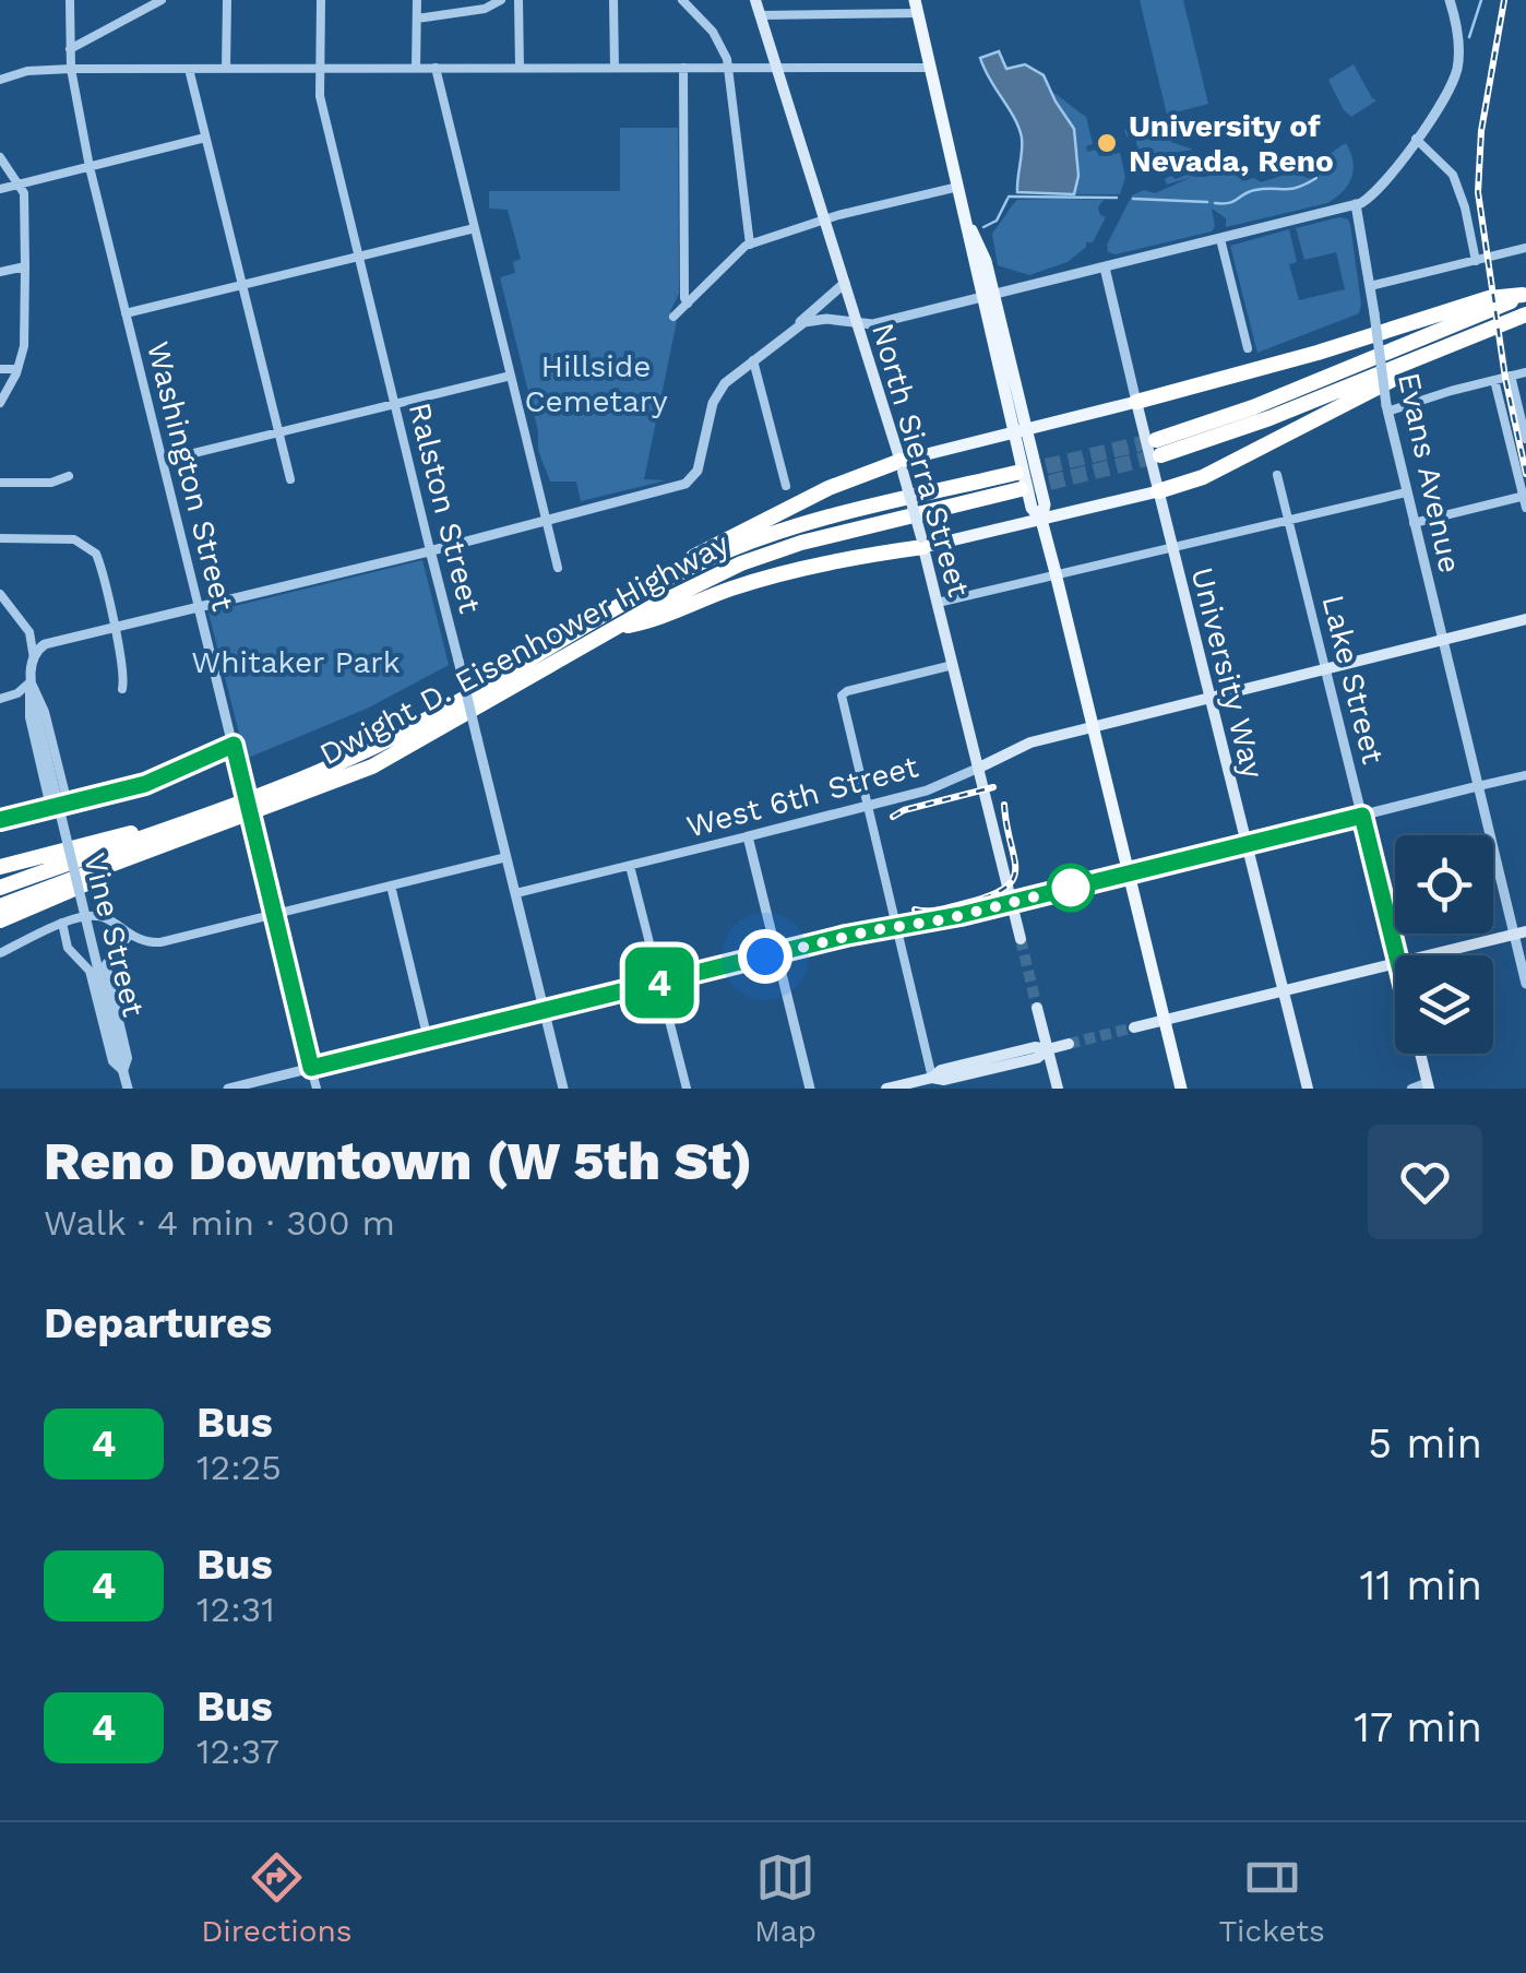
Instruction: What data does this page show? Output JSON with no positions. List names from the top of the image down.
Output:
{
  "streets": {
    "highway": ["Dwight D. Eisenhower Highway"],
    "main road": ["North Sierra Street", "University Way", "West 6th Street"],
    "street": [
      "Evans Avenue",
      "Washington Street",
      "Ralston Street",
      "Lake Street",
      "Vine Street"
    ]
  },
  "crossings": [
    ["North Sierra Street", "West 6th Street"],
    ["Evans Avenue", "West 6th Street"],
    ["Ralston Street", "West 6th Street"],
    ["University Way", "West 6th Street"],
    ["Lake Street", "West 6th Street"]
  ],
  "parks": ["Hillside Cemetary", "Whitaker Park"],
  "places": ["University of Nevada, Reno"],
  "lines": ["bus line 4"],
  "page": {
    "on_map": "4",
    "heading": [
      ["Reno Downtown (W 5th St)", "Walk · 4 min · 300 m"],
      "Departures"
    ],
    "list": [
      {
        "mark": "4",
        "name": "Bus",
        "note": "12:25",
        "value": "5 min"
      },
      {
        "mark": "4",
        "name": "Bus",
        "note": "12:31",
        "value": "11 min"
      },
      {
        "mark": "4",
        "name": "Bus",
        "note": "12:37",
        "value": "17 min"
      }
    ],
    "tabs": ["Directions", "Map", "Tickets"]
  }
}
